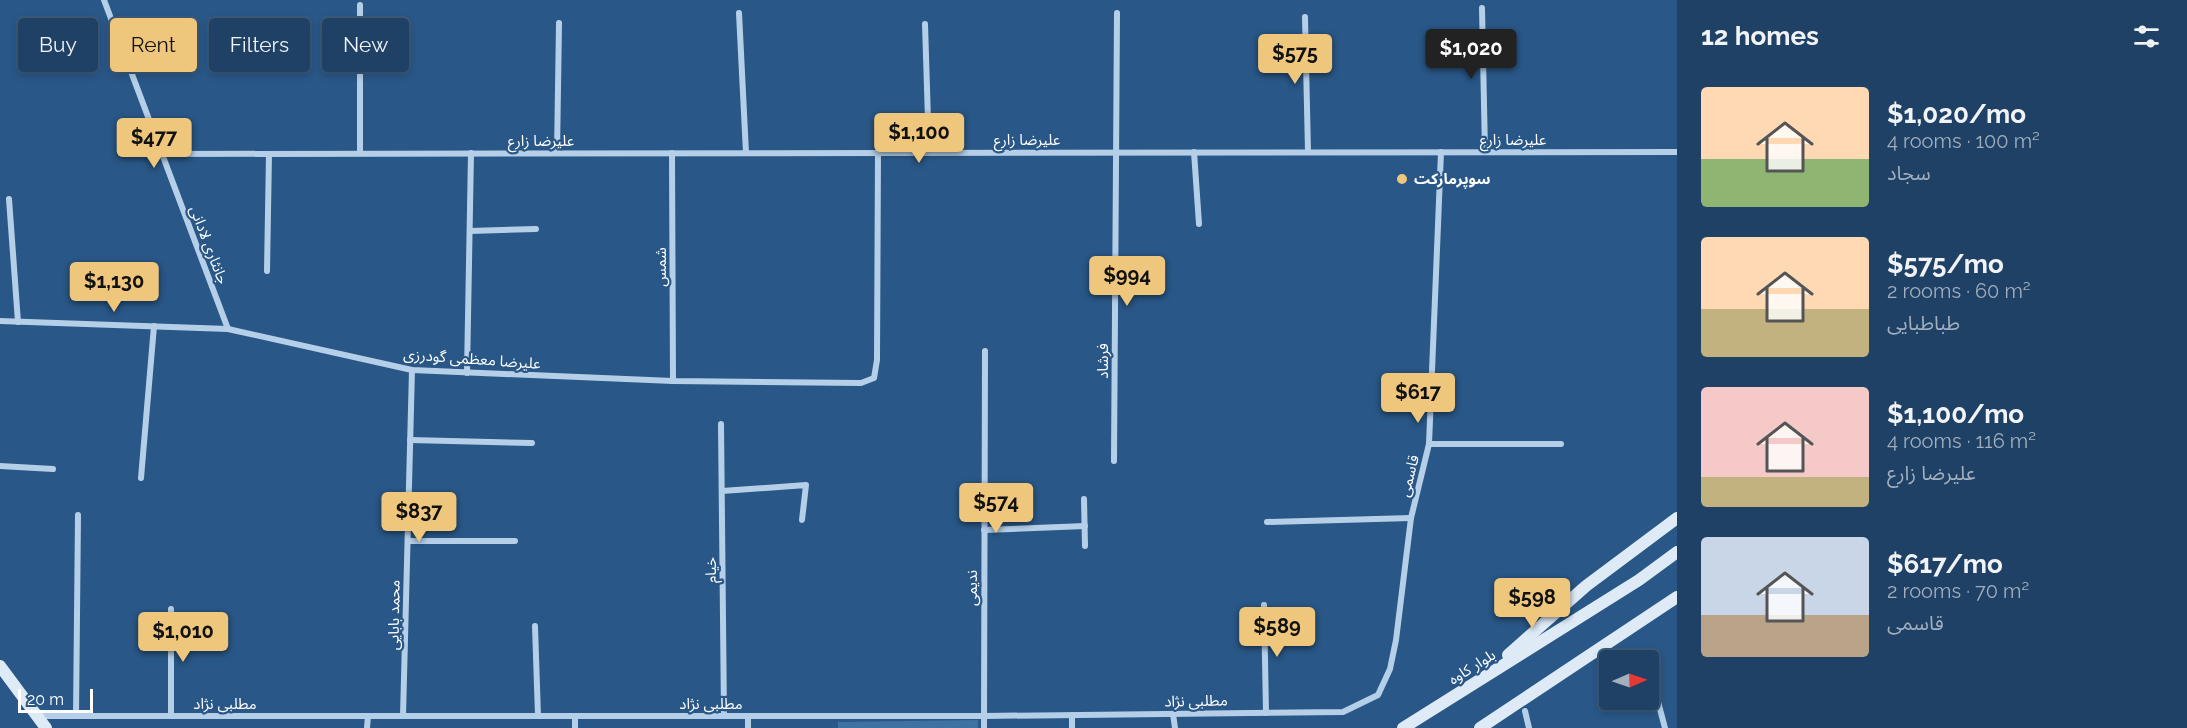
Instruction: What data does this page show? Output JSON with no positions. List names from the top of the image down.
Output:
{
  "streets": {
    "main road": ["بلوار کاوه"],
    "street": [
      "علیرضا زارع",
      "جانثاری لادانی",
      "شمس",
      "علیرضا معظمی گودرزی",
      "فرشاد",
      "قاسمی",
      "خیام",
      "ندیمی",
      "محمد بابایی",
      "مطلبی نژاد"
    ]
  },
  "crossings": [
    ["علیرضا زارع", "جانثاری لادانی"],
    ["علیرضا زارع", "شمس"],
    ["علیرضا زارع", "علیرضا معظمی گودرزی"],
    ["علیرضا زارع", "فرشاد"],
    ["علیرضا زارع", "قاسمی"],
    ["جانثاری لادانی", "علیرضا معظمی گودرزی"],
    ["شمس", "علیرضا معظمی گودرزی"],
    ["علیرضا معظمی گودرزی", "محمد بابایی"],
    ["قاسمی", "مطلبی نژاد"],
    ["خیام", "مطلبی نژاد"],
    ["ندیمی", "مطلبی نژاد"],
    ["محمد بابایی", "مطلبی نژاد"]
  ],
  "places": ["سوپرمارکت"],
  "scale_bar": "20 m",
  "north": "right",
  "page": {
    "heading": "12 homes",
    "chip": [
      "Buy",
      "Rent",
      "Filters",
      "New"
    ],
    "price": [
      "$1,020",
      "$575",
      "$1,100",
      "$477",
      "$994",
      "$1,130",
      "$617",
      "$574",
      "$837",
      "$598",
      "$589",
      "$1,010"
    ],
    "list": [
      {
        "name": "$1,020/mo",
        "note": "4 rooms · 100 m² · سجاد"
      },
      {
        "name": "$575/mo",
        "note": "2 rooms · 60 m² · طباطبایی"
      },
      {
        "name": "$1,100/mo",
        "note": "4 rooms · 116 m² · علیرضا زارع"
      },
      {
        "name": "$617/mo",
        "note": "2 rooms · 70 m² · قاسمی"
      }
    ],
    "scale": "20 m"
  }
}
